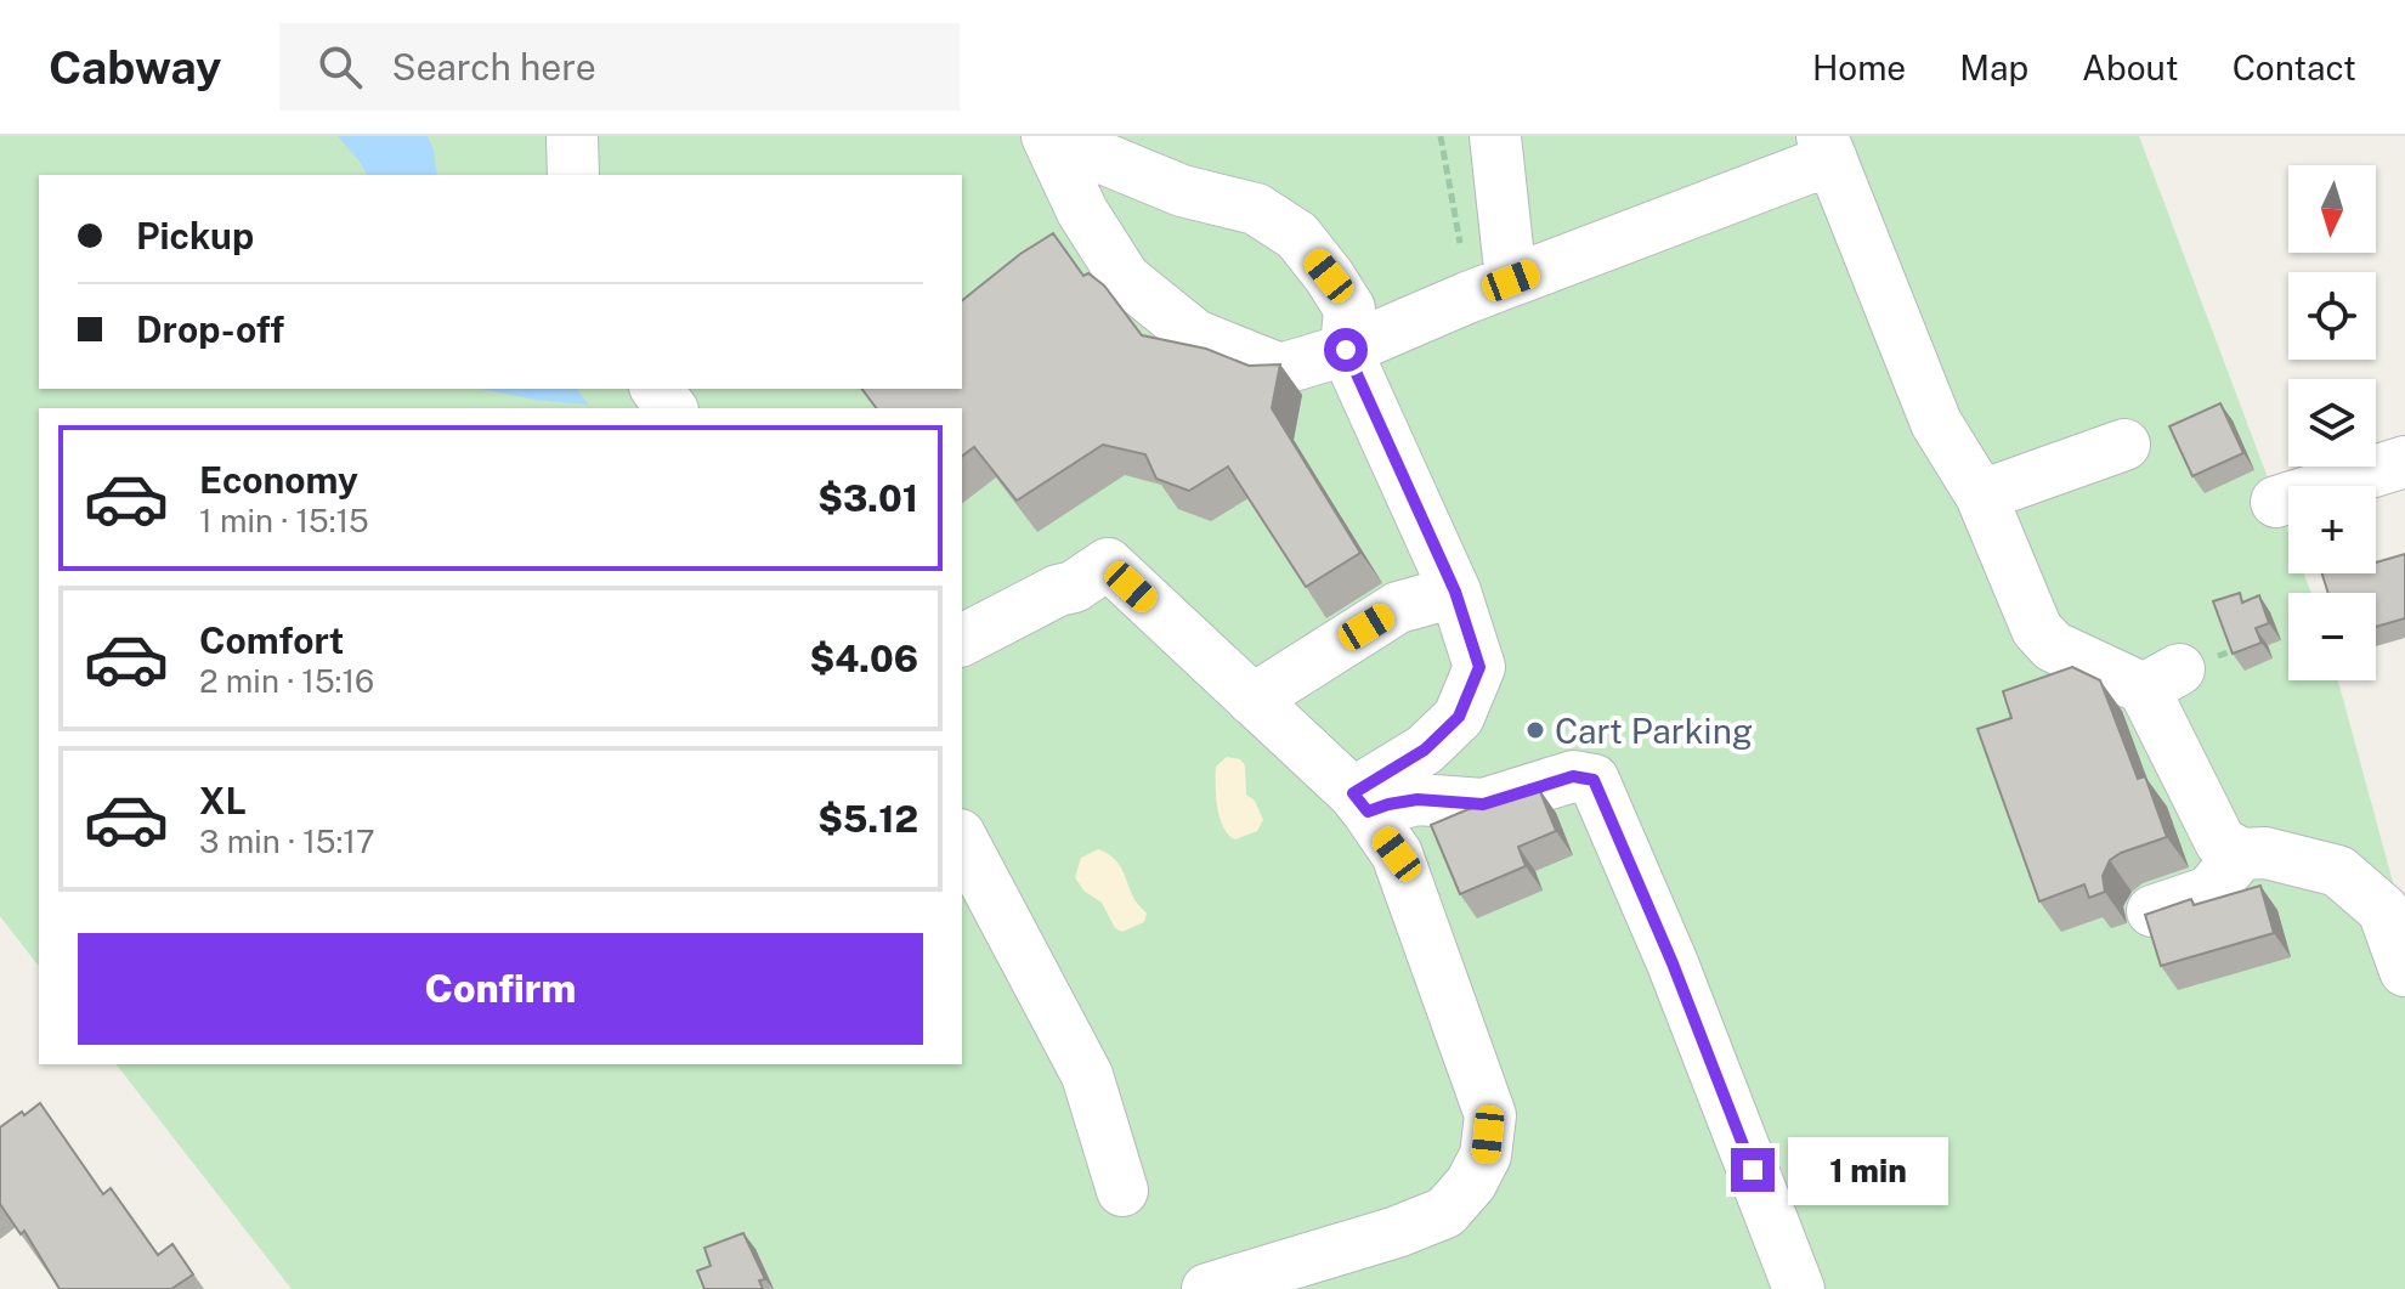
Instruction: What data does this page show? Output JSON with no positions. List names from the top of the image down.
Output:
{
  "places": ["Cart Parking"],
  "north": "bottom",
  "page": {
    "header": "Cabway",
    "search": "Search here",
    "nav": [
      "Home",
      "Map",
      "About",
      "Contact"
    ],
    "map_buttons": ["+", "−"],
    "banner": ["Pickup", "Drop-off"],
    "list": [
      {
        "name": "Economy",
        "note": "1 min · 15:15",
        "value": "$3.01"
      },
      {
        "name": "Comfort",
        "note": "2 min · 15:16",
        "value": "$4.06"
      },
      {
        "name": "XL",
        "note": "3 min · 15:17",
        "value": "$5.12"
      }
    ],
    "buttons": "Confirm",
    "bubble": "1 min"
  }
}
